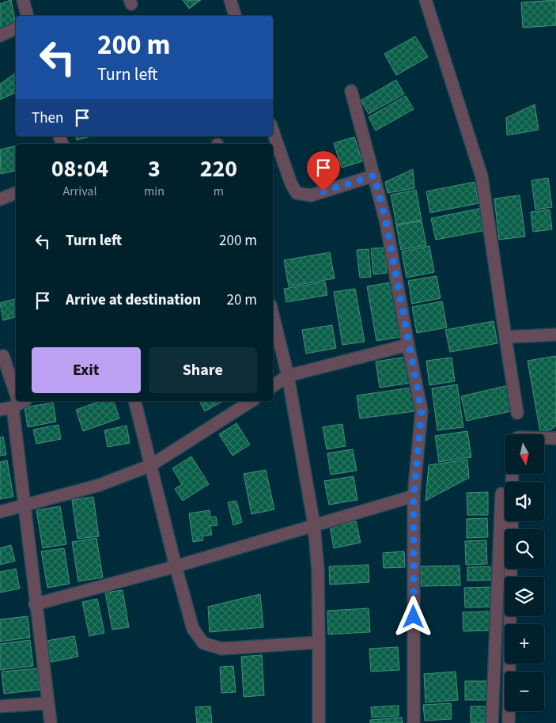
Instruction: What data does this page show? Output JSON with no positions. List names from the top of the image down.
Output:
{
  "north": "bottom",
  "page": {
    "turn": ["200 m", "Turn left"],
    "then": "Then",
    "eta": [
      "08:04",
      "Arrival",
      "3",
      "min",
      "220",
      "m"
    ],
    "list": [
      {
        "name": "Turn left",
        "value": "200 m"
      },
      {
        "name": "Arrive at destination",
        "value": "20 m"
      }
    ],
    "buttons": ["Exit", "Share"],
    "map_buttons": ["+", "−"]
  }
}
